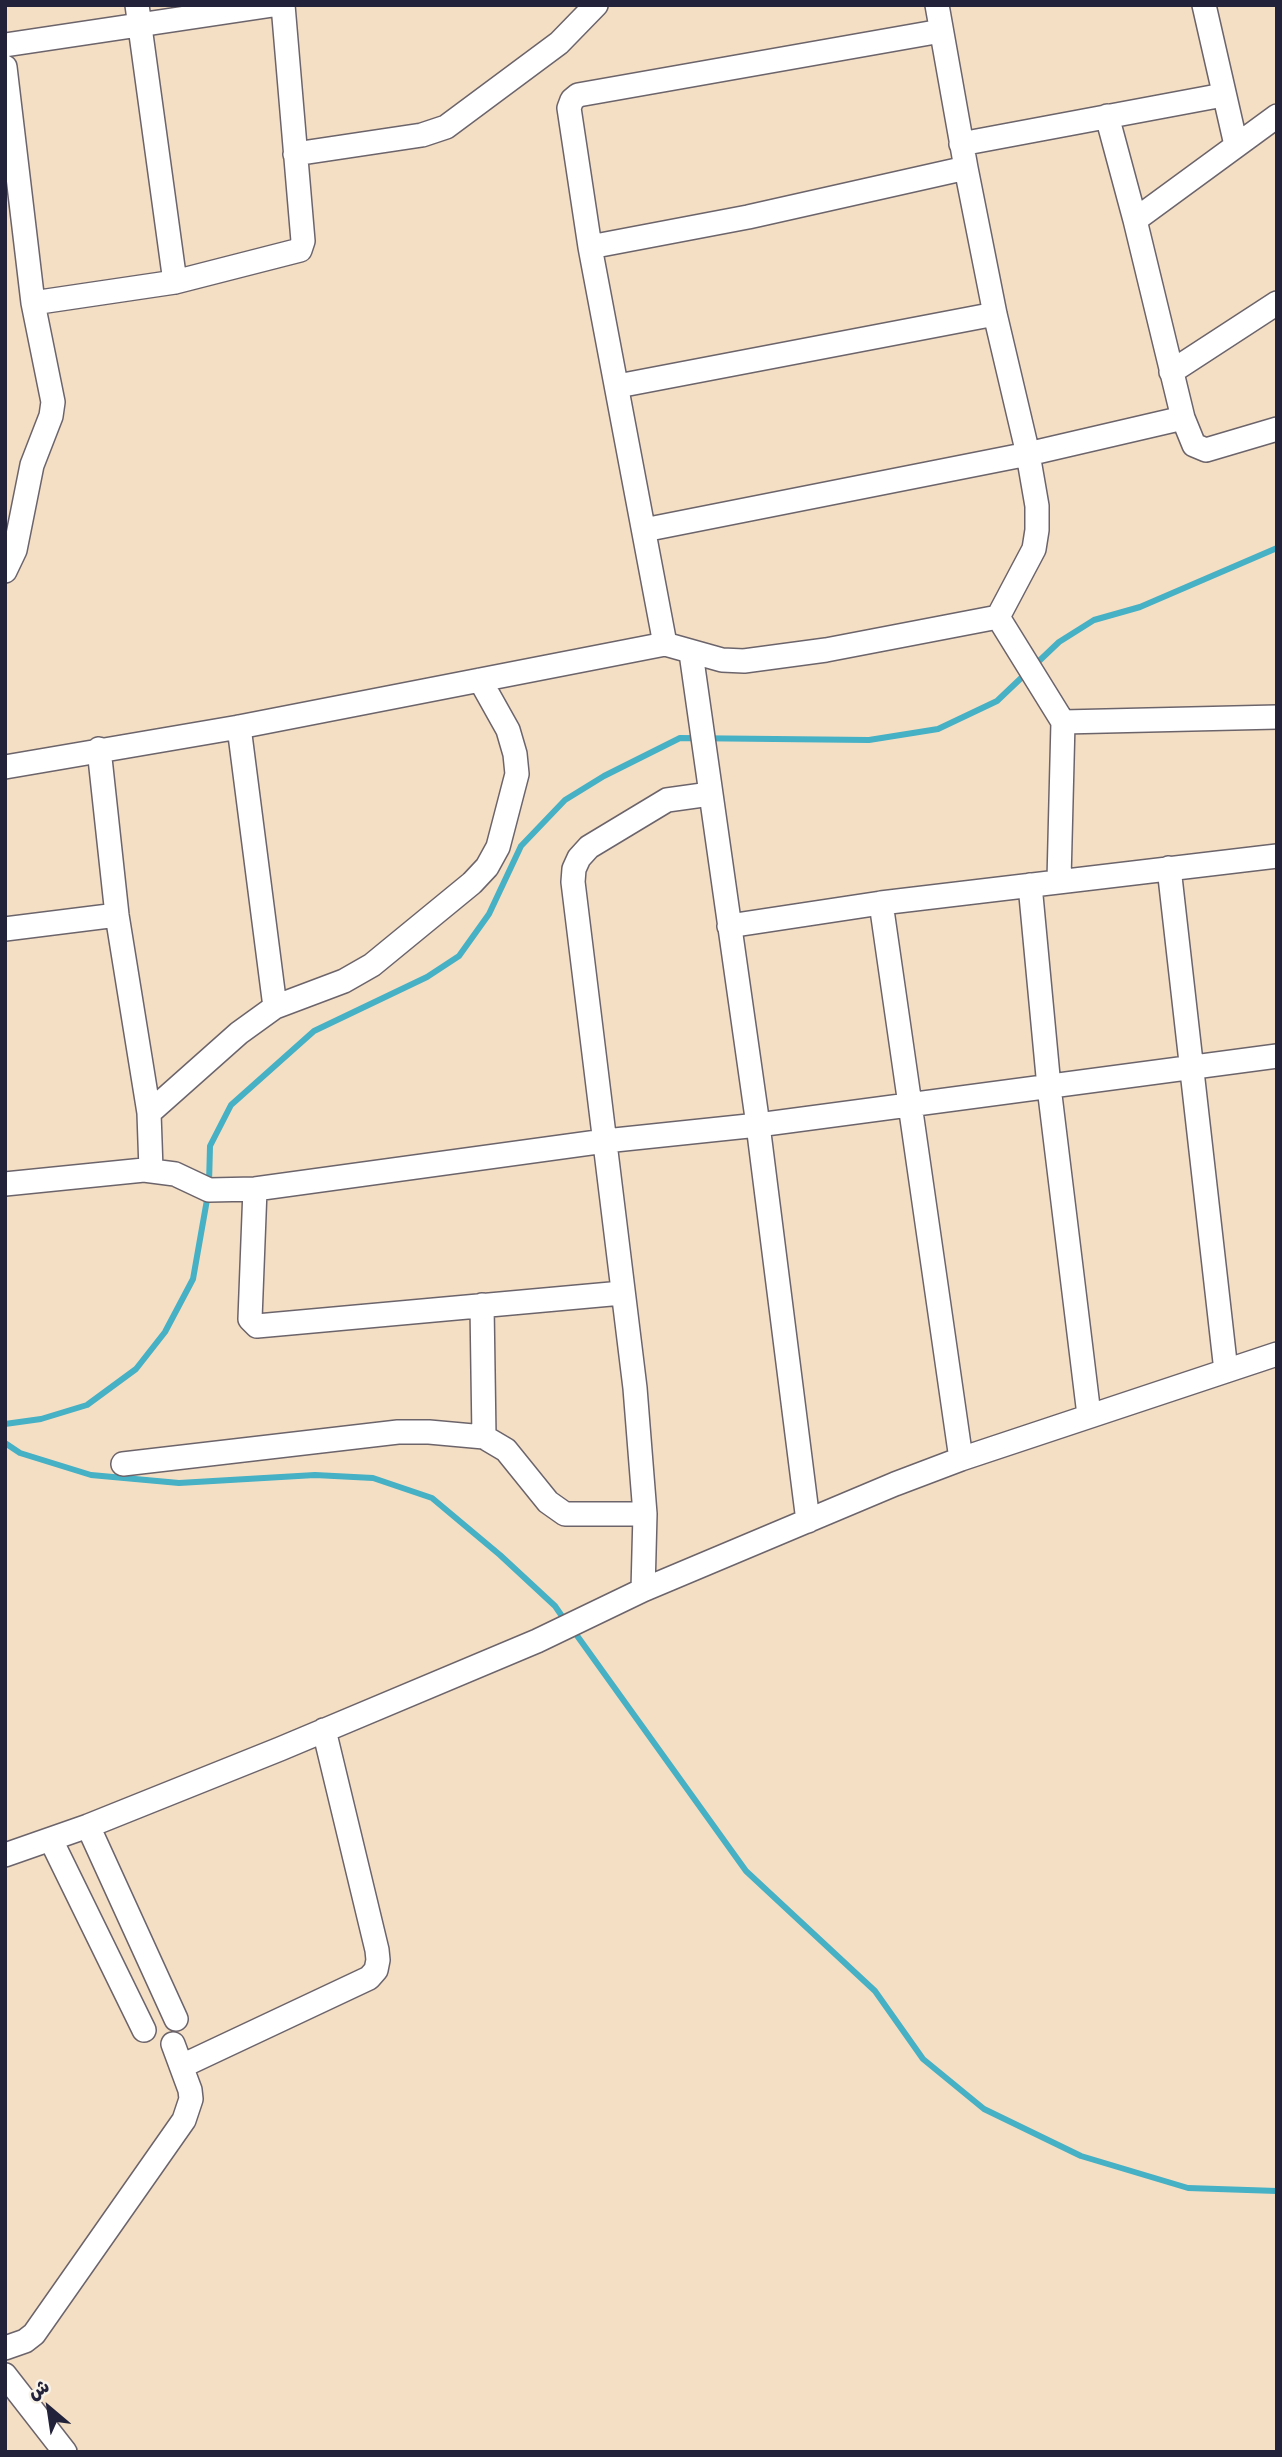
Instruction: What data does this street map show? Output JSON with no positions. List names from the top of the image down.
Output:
{
  "north": "top left"
}
